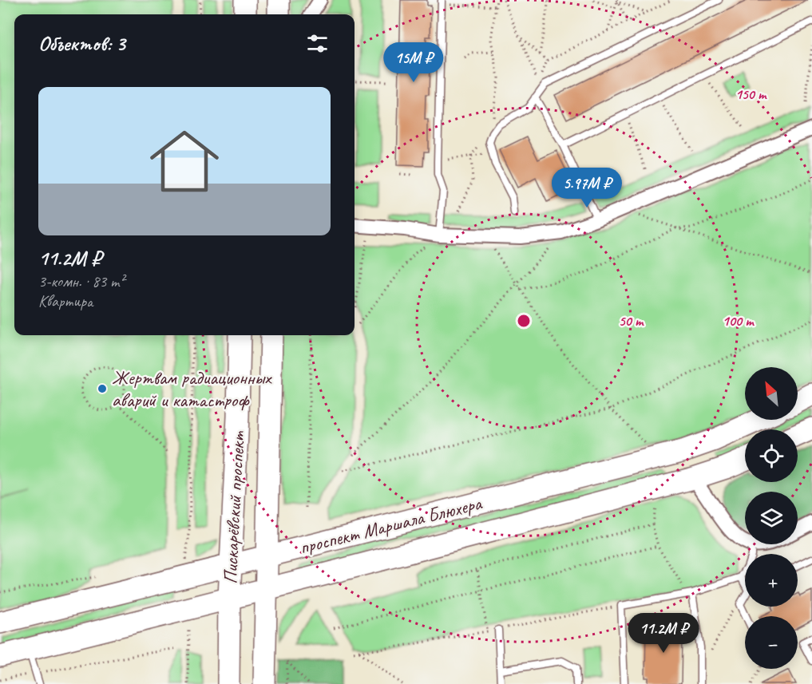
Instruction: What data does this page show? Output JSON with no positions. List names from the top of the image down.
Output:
{
  "streets": {
    "main road": ["Пискарёвский проспект", "проспект Маршала Блюхера"]
  },
  "crossings": [
    ["Пискарёвский проспект", "проспект Маршала Блюхера"]
  ],
  "places": ["Жертвам радиационных аварий и катастроф"],
  "north": "top left",
  "page": {
    "heading": "Объектов: 3",
    "price": ["15M ₽", "5.97M ₽", "11.2M ₽"],
    "list": [
      {
        "name": "11.2M ₽",
        "note": "3-комн. · 83 m² · Квартира"
      }
    ],
    "map_buttons": ["+", "−"]
  },
  "rings": ["150 m", "50 m", "100 m"]
}
